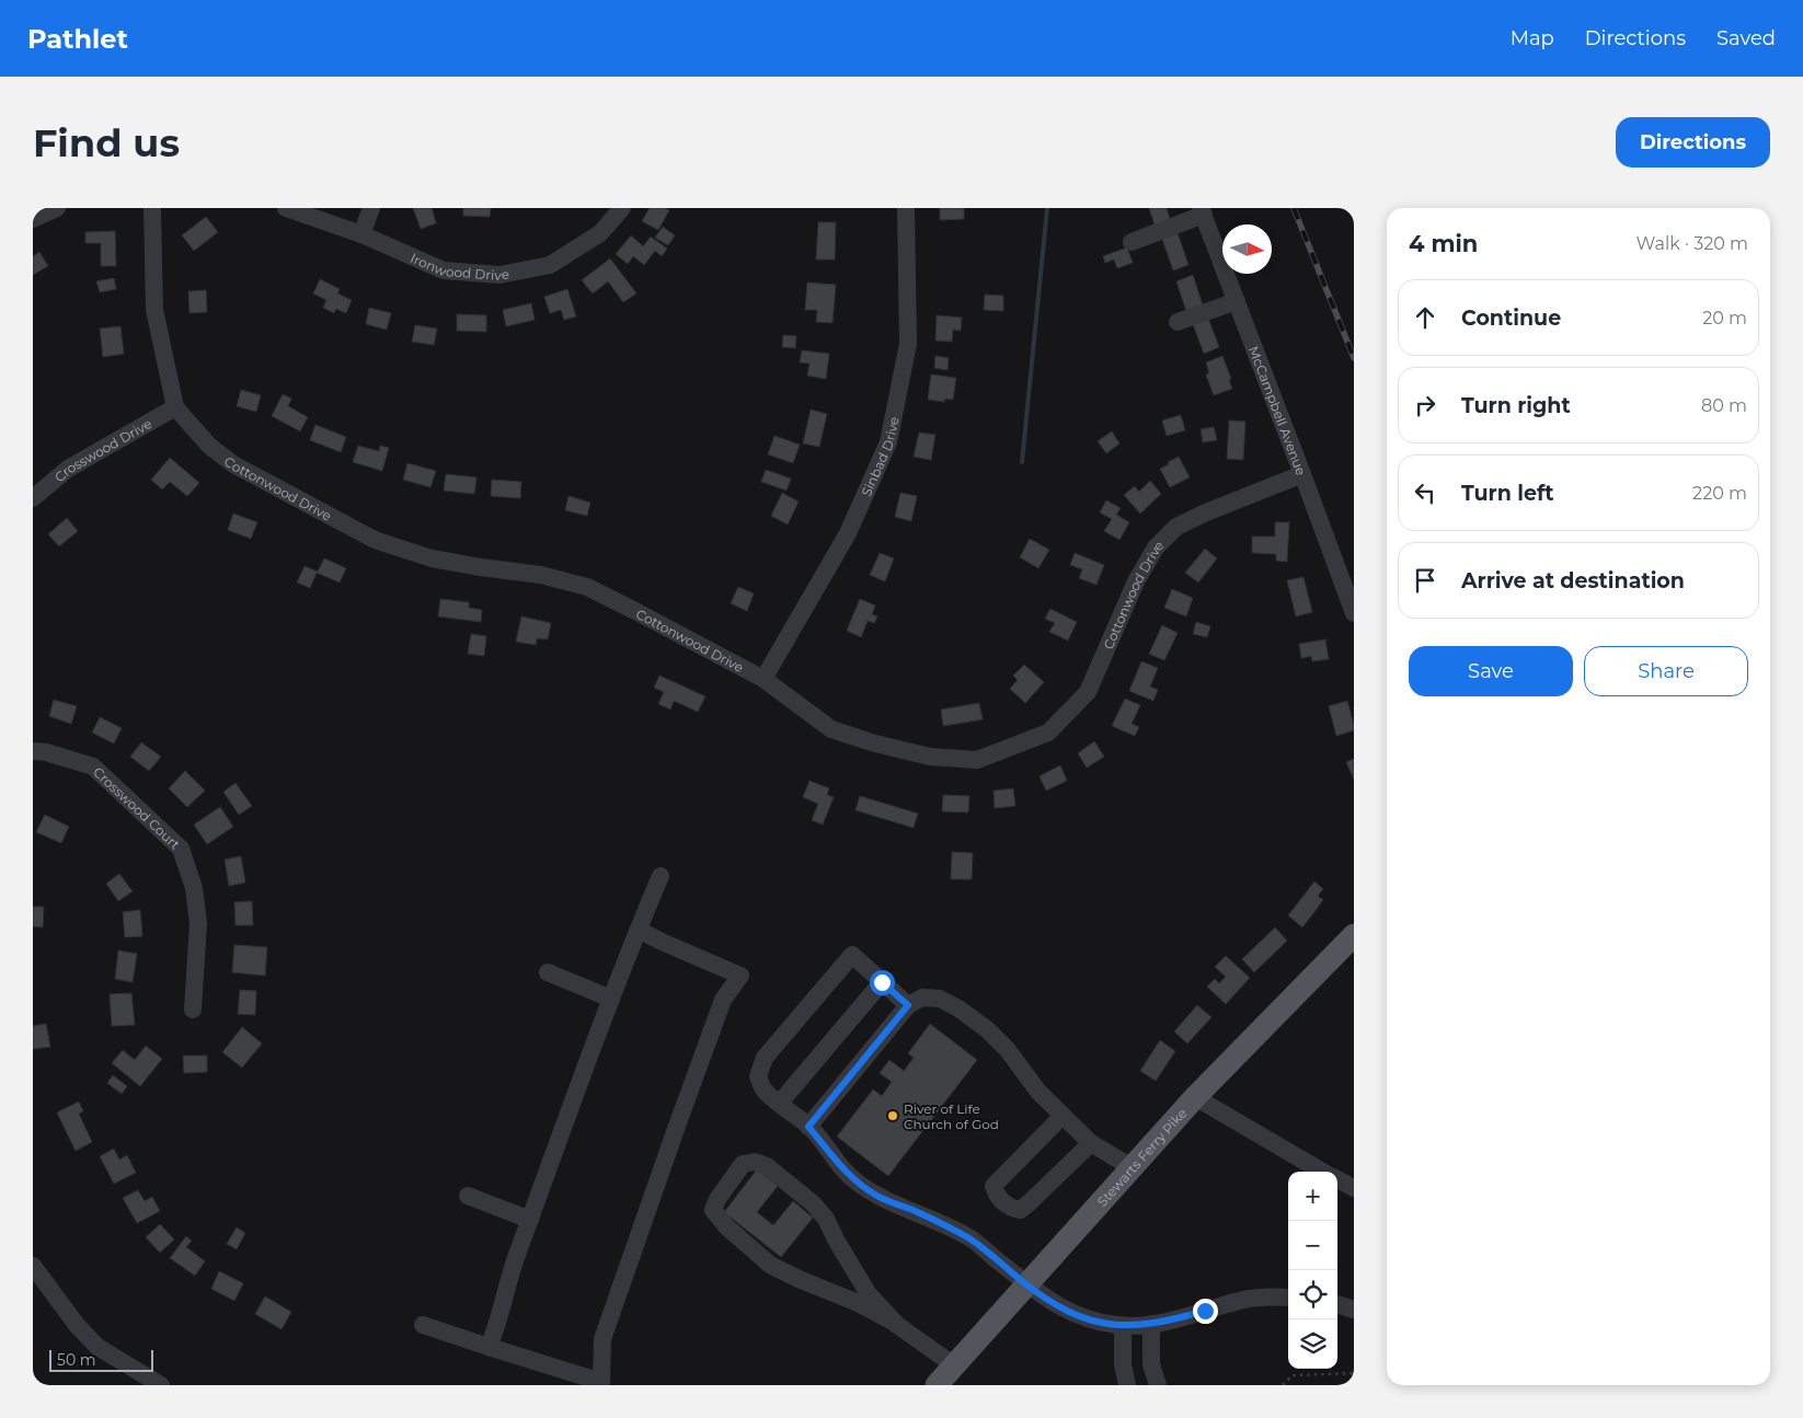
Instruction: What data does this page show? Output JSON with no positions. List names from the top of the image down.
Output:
{
  "streets": {
    "main road": ["Stewarts Ferry Pike"],
    "street": [
      "Ironwood Drive",
      "McCampbell Avenue",
      "Crosswood Drive",
      "Sinbad Drive",
      "Cottonwood Drive",
      "Crosswood Court"
    ]
  },
  "crossings": [
    ["McCampbell Avenue", "Cottonwood Drive"],
    ["Crosswood Drive", "Cottonwood Drive"],
    ["Sinbad Drive", "Cottonwood Drive"]
  ],
  "places": ["River of Life Church of God"],
  "scale_bar": "50 m",
  "north": "right",
  "page": {
    "header": "Pathlet",
    "nav": ["Map", "Directions", "Saved"],
    "buttons": [
      "Directions",
      ["Save", "Share"]
    ],
    "title": "Find us",
    "heading": ["4 min", "Walk · 320 m"],
    "list": [
      ["Continue", "20 m"],
      ["Turn right", "80 m"],
      ["Turn left", "220 m"],
      "Arrive at destination"
    ],
    "map_buttons": ["+", "−"],
    "scale": "50 m"
  }
}
